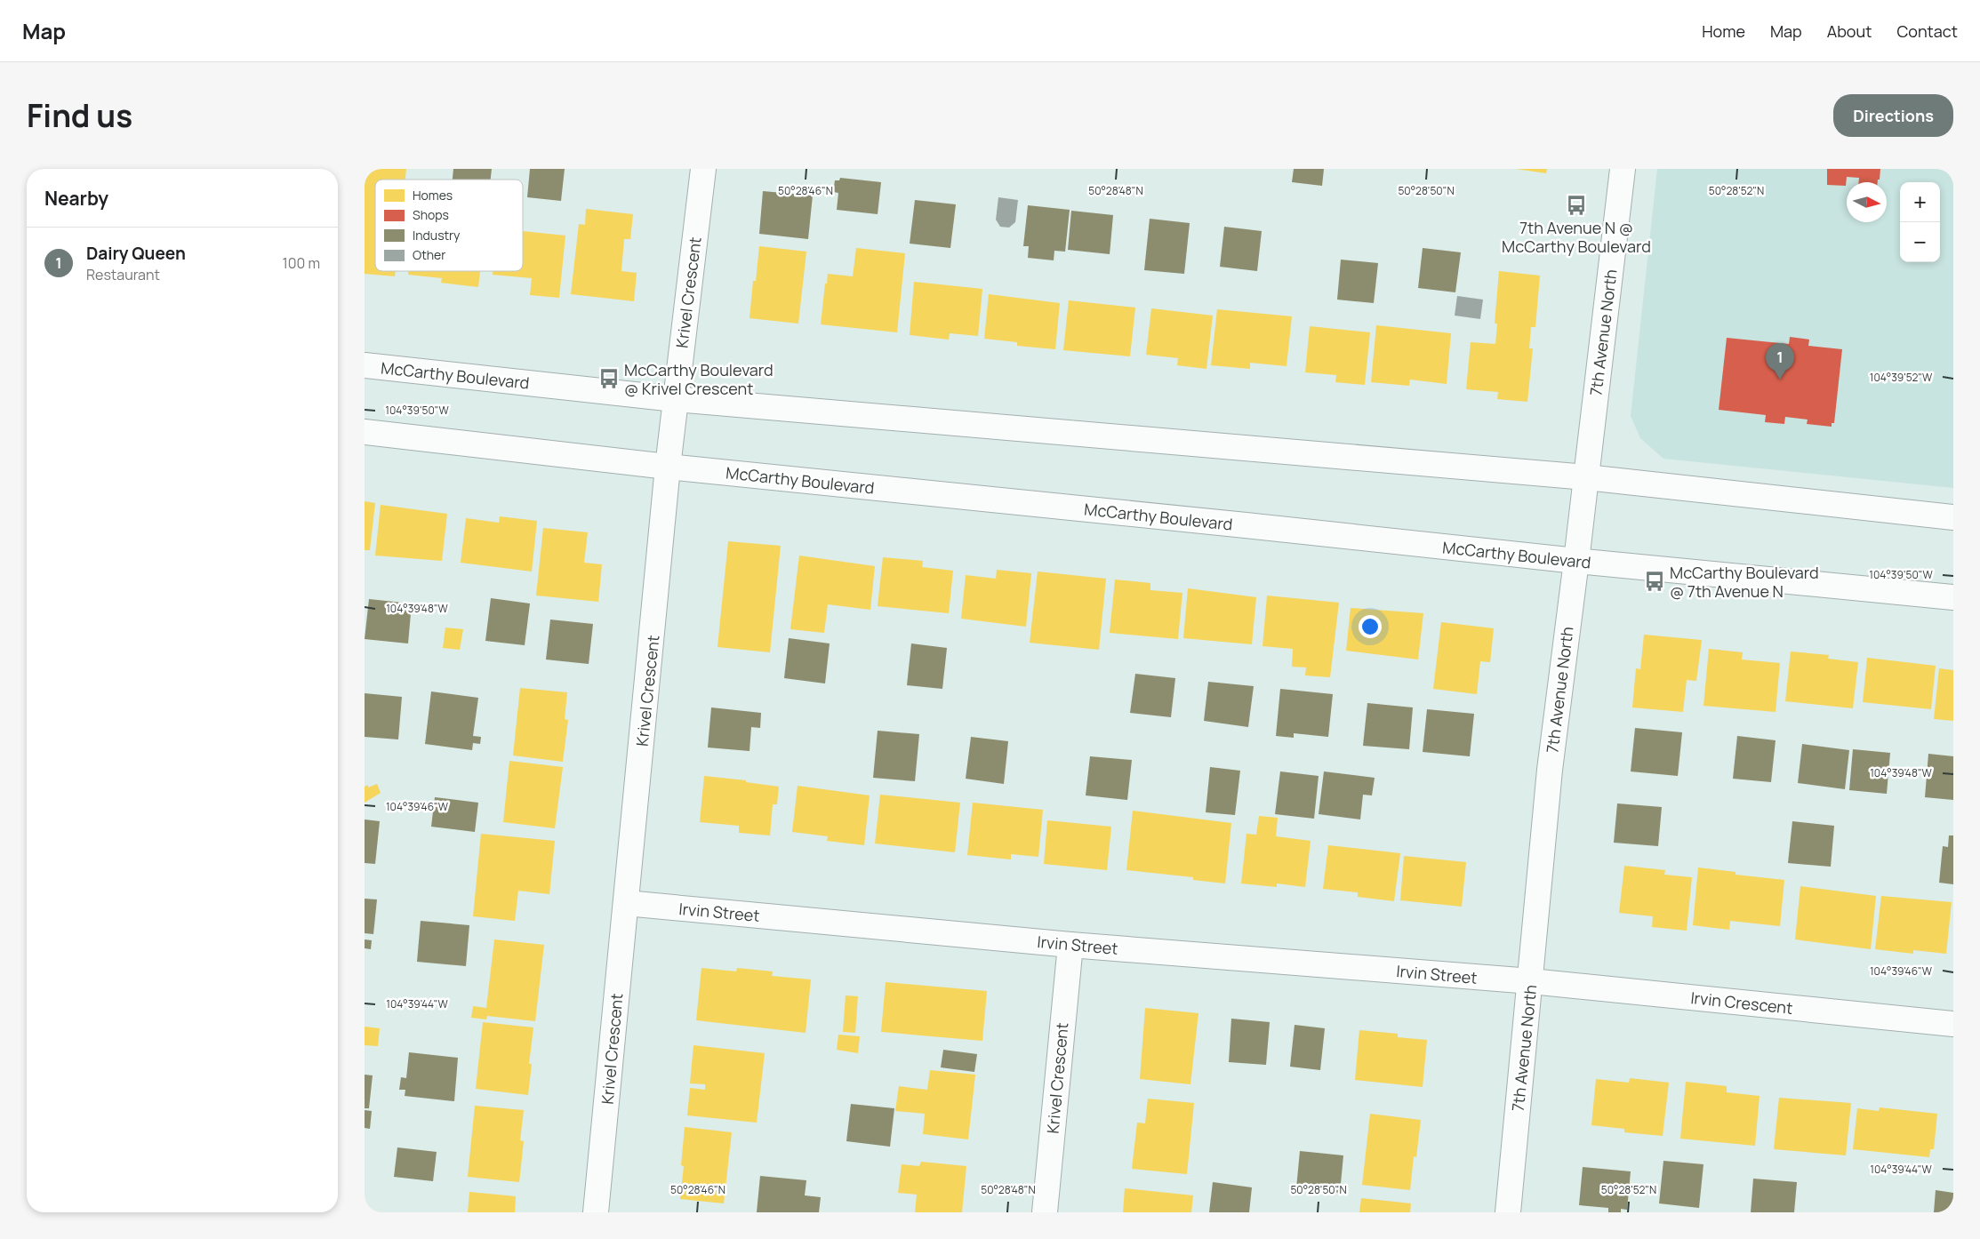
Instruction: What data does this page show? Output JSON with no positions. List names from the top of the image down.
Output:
{
  "streets": {
    "street": [
      "Krivel Crescent",
      "7th Avenue North",
      "McCarthy Boulevard",
      "Irvin Street",
      "Irvin Crescent"
    ]
  },
  "crossings": [
    ["Krivel Crescent", "McCarthy Boulevard"],
    ["Krivel Crescent", "Irvin Street"],
    ["7th Avenue North", "McCarthy Boulevard"],
    ["7th Avenue North", "Irvin Street"],
    ["7th Avenue North", "Irvin Crescent"],
    ["Irvin Street", "Irvin Crescent"]
  ],
  "places": {
    "bus stop": ["7th Avenue N @ McCarthy Boulevard", "McCarthy Boulevard @ Krivel Crescent", "McCarthy Boulevard @ 7th Avenue N"]
  },
  "legend": [
    "Homes",
    "Shops",
    "Industry",
    "Other"
  ],
  "north": "right",
  "page": {
    "header": "Map",
    "nav": [
      "Home",
      "Map",
      "About",
      "Contact"
    ],
    "title": "Find us",
    "buttons": "Directions",
    "heading": "Nearby",
    "map_buttons": ["+", "−"],
    "list": [
      {
        "mark": "1",
        "name": "Dairy Queen",
        "note": "Restaurant",
        "value": "100 m"
      }
    ],
    "pins": "1"
  },
  "coordinates": [
    "50°28'46\"N",
    "50°28'48\"N",
    "50°28'50\"N",
    "50°28'52\"N",
    "104°39'52\"W",
    "104°39'50\"W",
    "104°39'48\"W",
    "104°39'46\"W",
    "104°39'44\"W"
  ]
}
